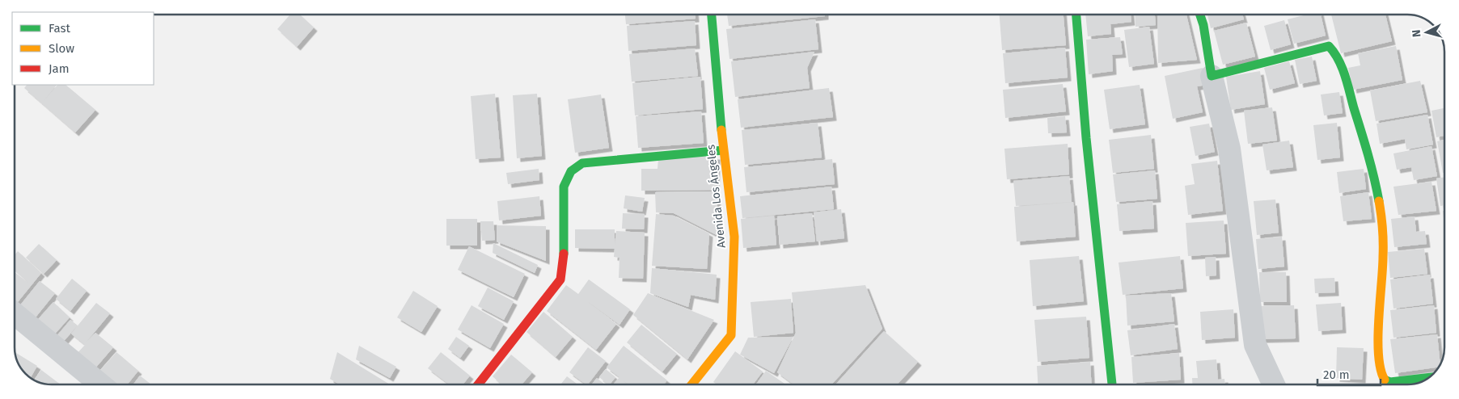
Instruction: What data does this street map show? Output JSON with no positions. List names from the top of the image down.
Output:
{
  "streets": {
    "street": ["Avenida Los Ángeles"]
  },
  "legend": ["Fast", "Slow", "Jam"],
  "scale_bar": "20 m",
  "north": "left"
}
